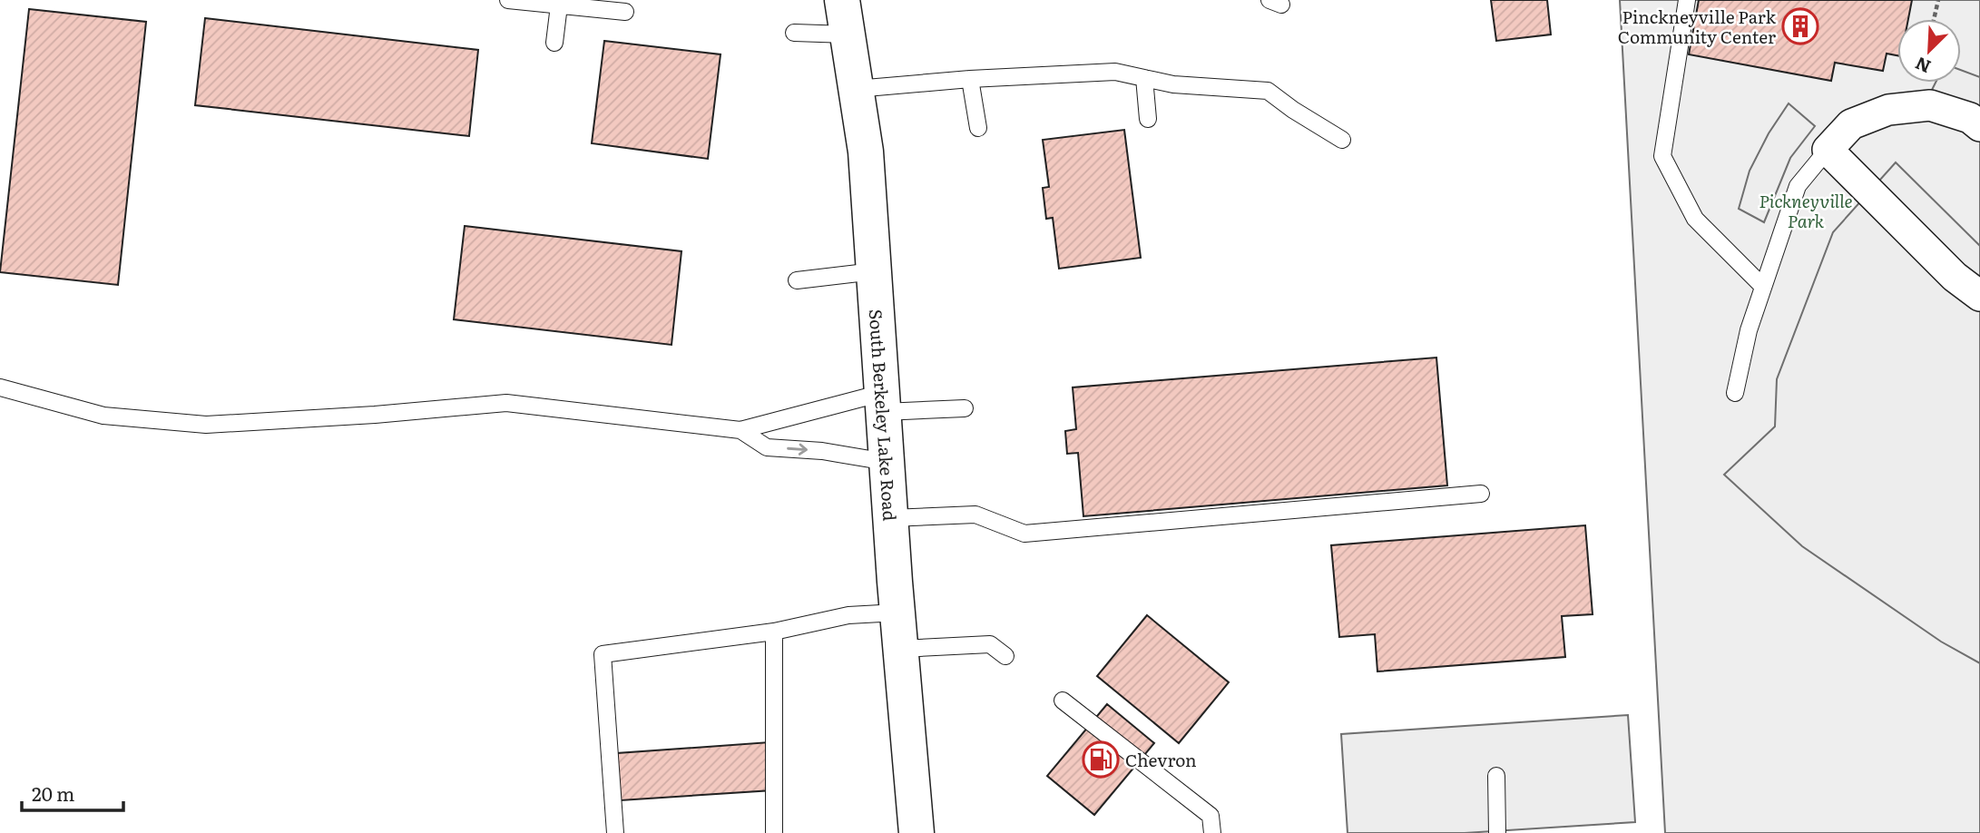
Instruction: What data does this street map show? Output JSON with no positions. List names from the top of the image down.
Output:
{
  "streets": {
    "street": ["South Berkeley Lake Road"]
  },
  "parks": ["Pickneyville Park"],
  "places": {
    "building": ["Pinckneyville Park Community Center"],
    "fuel station": ["Chevron"]
  },
  "scale_bar": "20 m",
  "north": "bottom left"
}
